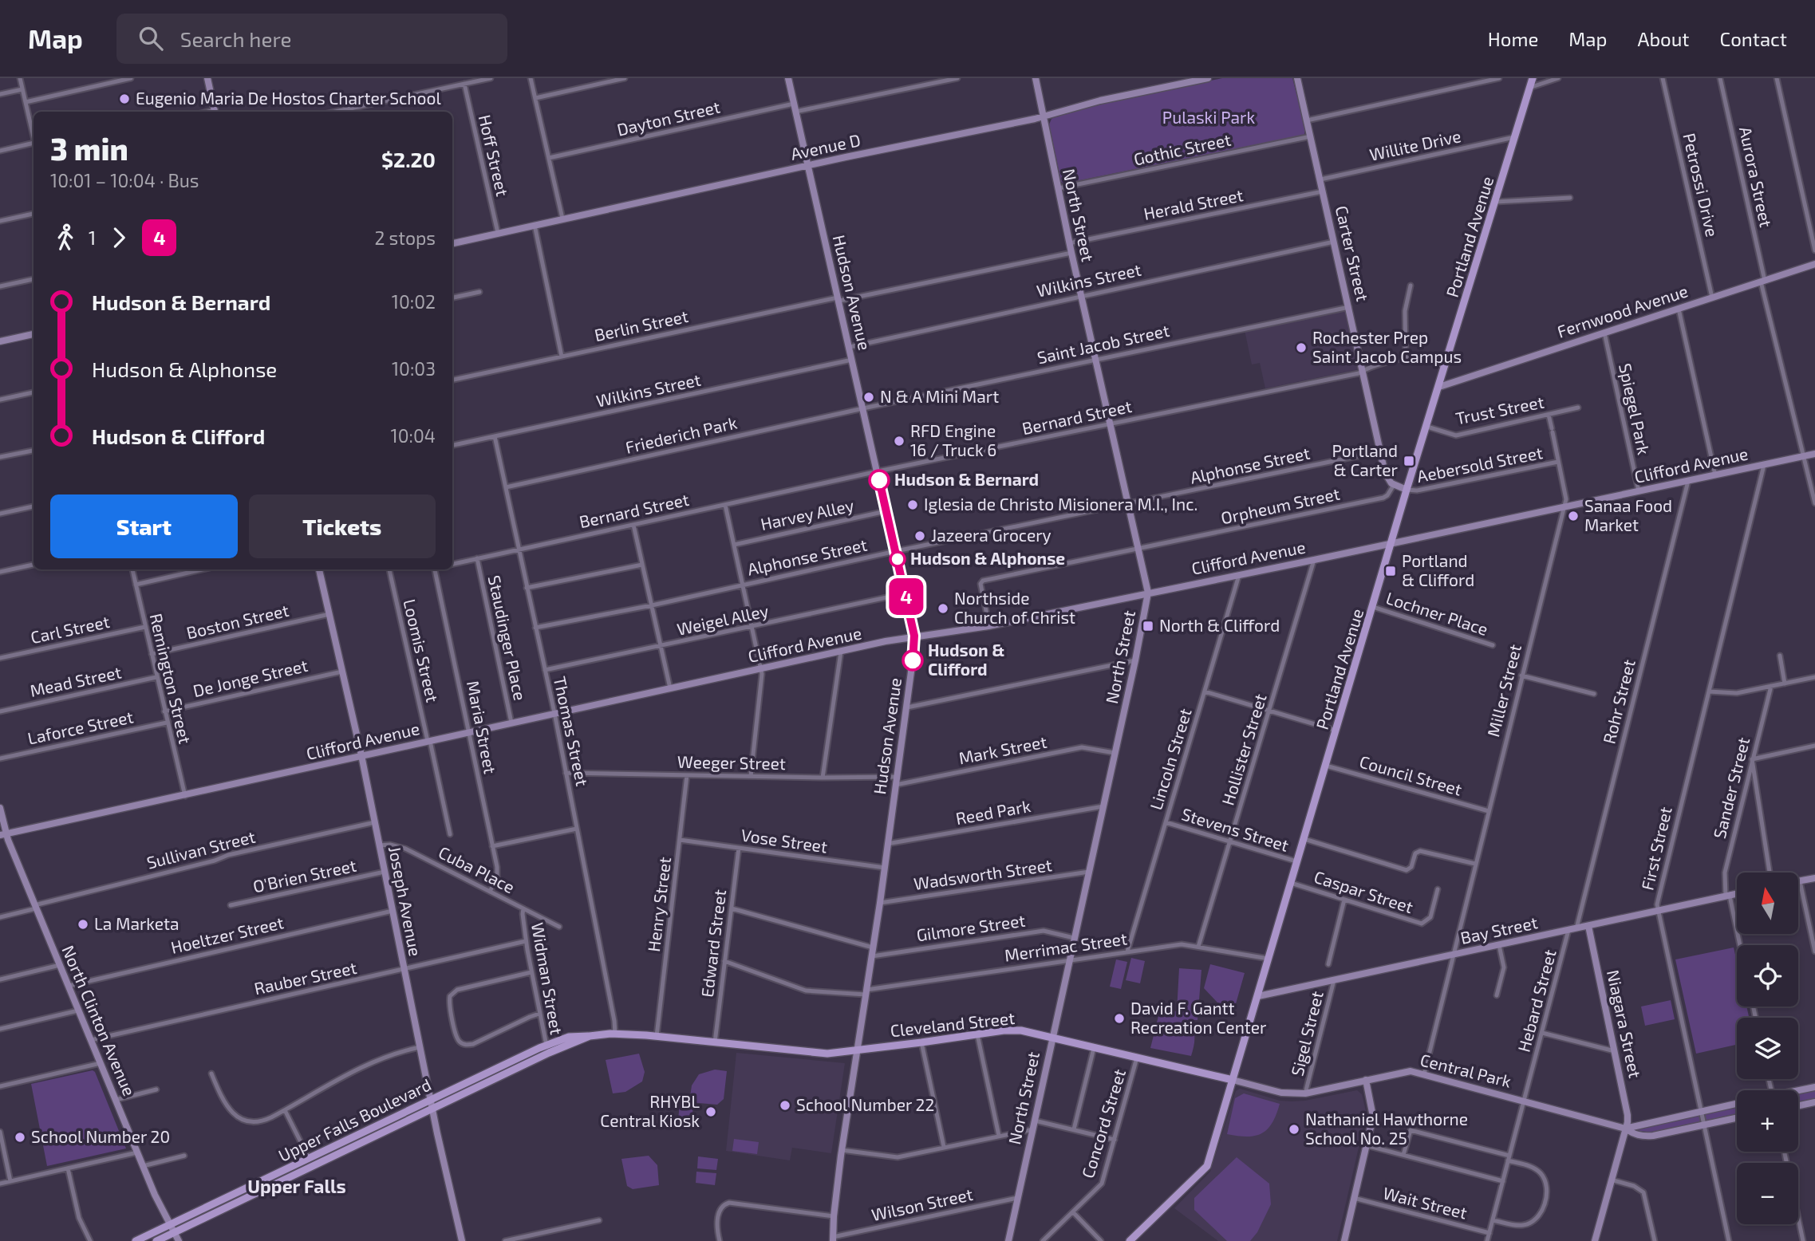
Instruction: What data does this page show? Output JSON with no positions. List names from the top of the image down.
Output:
{
  "streets": {
    "main road": [
      "Avenue D",
      "North Street",
      "Portland Avenue",
      "Carter Street",
      "Hudson Avenue",
      "Fernwood Avenue",
      "Clifford Avenue",
      "Joseph Avenue",
      "Bay Street",
      "North Clinton Avenue",
      "Niagara Street",
      "Cleveland Street",
      "Central Park",
      "Upper Falls Boulevard"
    ],
    "street": [
      "Dayton Street",
      "Willite Drive",
      "Gothic Street",
      "Hoff Street",
      "Aurora Street",
      "Petrossi Drive",
      "Herald Street",
      "Wilkins Street",
      "Berlin Street",
      "Saint Jacob Street",
      "Spiegel Park",
      "Trust Street",
      "Bernard Street",
      "Friederich Park",
      "Aebersold Street",
      "Alphonse Street",
      "Orpheum Street",
      "Harvey Alley",
      "Lochner Place",
      "Weigel Alley",
      "Boston Street",
      "Carl Street",
      "Staudinger Place",
      "Loomis Street",
      "Remington Street",
      "De Jonge Street",
      "Mead Street",
      "Miller Street",
      "Rohr Street",
      "Maria Street",
      "Laforce Street",
      "Thomas Street",
      "Hollister Street",
      "Mark Street",
      "Lincoln Street",
      "Weeger Street",
      "Council Street",
      "Sander Street",
      "Reed Park",
      "Stevens Street",
      "Vose Street",
      "First Street",
      "Sullivan Street",
      "Cuba Place",
      "Wadsworth Street",
      "O'Brien Street",
      "Caspar Street",
      "Henry Street",
      "Gilmore Street",
      "Hoeltzer Street",
      "Edward Street",
      "Merrimac Street",
      "Rauber Street",
      "Widman Street",
      "Hebard Street",
      "Sigel Street",
      "Concord Street",
      "Wait Street",
      "Wilson Street"
    ]
  },
  "crossings": [
    ["Dayton Street", "Hudson Avenue"],
    ["Willite Drive", "Portland Avenue"],
    ["Willite Drive", "Carter Street"],
    ["Avenue D", "Hoff Street"],
    ["Avenue D", "North Street"],
    ["Avenue D", "Hudson Avenue"],
    ["Gothic Street", "North Street"],
    ["Gothic Street", "Carter Street"],
    ["Aurora Street", "Fernwood Avenue"],
    ["Aurora Street", "Clifford Avenue"],
    ["Petrossi Drive", "Fernwood Avenue"],
    ["Herald Street", "North Street"],
    ["Herald Street", "Carter Street"],
    ["North Street", "Wilkins Street"],
    ["North Street", "Saint Jacob Street"],
    ["North Street", "Bernard Street"],
    ["North Street", "Alphonse Street"],
    ["North Street", "Clifford Avenue"],
    ["North Street", "Orpheum Street"],
    ["North Street", "Mark Street"],
    ["North Street", "Reed Park"],
    ["North Street", "Wadsworth Street"],
    ["North Street", "Gilmore Street"],
    ["North Street", "Merrimac Street"],
    ["North Street", "Cleveland Street"],
    ["North Street", "Wilson Street"],
    ["Portland Avenue", "Fernwood Avenue"],
    ["Portland Avenue", "Trust Street"],
    ["Portland Avenue", "Bernard Street"],
    ["Portland Avenue", "Aebersold Street"],
    ["Portland Avenue", "Clifford Avenue"],
    ["Portland Avenue", "Lochner Place"],
    ["Portland Avenue", "Council Street"],
    ["Portland Avenue", "Stevens Street"],
    ["Portland Avenue", "Caspar Street"],
    ["Portland Avenue", "Bay Street"],
    ["Portland Avenue", "Merrimac Street"],
    ["Portland Avenue", "Cleveland Street"],
    ["Portland Avenue", "Central Park"],
    ["Carter Street", "Wilkins Street"],
    ["Carter Street", "Saint Jacob Street"],
    ["Carter Street", "Bernard Street"],
    ["Carter Street", "Alphonse Street"],
    ["Carter Street", "Orpheum Street"],
    ["Wilkins Street", "Hudson Avenue"],
    ["Wilkins Street", "Thomas Street"],
    ["Hudson Avenue", "Berlin Street"],
    ["Hudson Avenue", "Saint Jacob Street"],
    ["Hudson Avenue", "Bernard Street"],
    ["Hudson Avenue", "Friederich Park"],
    ["Hudson Avenue", "Alphonse Street"],
    ["Hudson Avenue", "Clifford Avenue"],
    ["Hudson Avenue", "Harvey Alley"],
    ["Hudson Avenue", "Weigel Alley"],
    ["Hudson Avenue", "Mark Street"],
    ["Hudson Avenue", "Weeger Street"],
    ["Hudson Avenue", "Reed Park"],
    ["Hudson Avenue", "Vose Street"],
    ["Hudson Avenue", "Wadsworth Street"],
    ["Hudson Avenue", "Gilmore Street"],
    ["Hudson Avenue", "Merrimac Street"],
    ["Hudson Avenue", "Cleveland Street"],
    ["Hudson Avenue", "Upper Falls Boulevard"],
    ["Hudson Avenue", "Wilson Street"],
    ["Fernwood Avenue", "Spiegel Park"],
    ["Saint Jacob Street", "Friederich Park"],
    ["Spiegel Park", "Clifford Avenue"],
    ["Trust Street", "Miller Street"],
    ["Bernard Street", "Staudinger Place"],
    ["Bernard Street", "Thomas Street"],
    ["Friederich Park", "Thomas Street"],
    ["Aebersold Street", "Miller Street"],
    ["Alphonse Street", "Thomas Street"],
    ["Clifford Avenue", "Orpheum Street"],
    ["Clifford Avenue", "Staudinger Place"],
    ["Clifford Avenue", "Loomis Street"],
    ["Clifford Avenue", "Remington Street"],
    ["Clifford Avenue", "Miller Street"],
    ["Clifford Avenue", "Rohr Street"],
    ["Clifford Avenue", "Maria Street"],
    ["Clifford Avenue", "Thomas Street"],
    ["Clifford Avenue", "Hollister Street"],
    ["Clifford Avenue", "Lincoln Street"],
    ["Clifford Avenue", "First Street"],
    ["Clifford Avenue", "Joseph Avenue"],
    ["Clifford Avenue", "North Clinton Avenue"],
    ["Weigel Alley", "Thomas Street"],
    ["Boston Street", "Remington Street"],
    ["Boston Street", "Joseph Avenue"],
    ["Carl Street", "Remington Street"],
    ["Remington Street", "De Jonge Street"],
    ["Remington Street", "Mead Street"],
    ["Remington Street", "Laforce Street"],
    ["De Jonge Street", "Joseph Avenue"],
    ["Miller Street", "Council Street"],
    ["Miller Street", "Bay Street"],
    ["Miller Street", "Central Park"],
    ["Rohr Street", "Bay Street"],
    ["Maria Street", "Cuba Place"],
    ["Thomas Street", "Weeger Street"],
    ["Thomas Street", "Upper Falls Boulevard"],
    ["Hollister Street", "Stevens Street"],
    ["Hollister Street", "Merrimac Street"],
    ["Lincoln Street", "Stevens Street"],
    ["Lincoln Street", "Merrimac Street"],
    ["Weeger Street", "Henry Street"],
    ["Sander Street", "Bay Street"],
    ["Vose Street", "Henry Street"],
    ["Vose Street", "Edward Street"],
    ["First Street", "Bay Street"],
    ["First Street", "Central Park"],
    ["Sullivan Street", "Joseph Avenue"],
    ["Sullivan Street", "North Clinton Avenue"],
    ["Cuba Place", "Joseph Avenue"],
    ["Cuba Place", "Widman Street"],
    ["O'Brien Street", "Joseph Avenue"],
    ["Joseph Avenue", "Hoeltzer Street"],
    ["Joseph Avenue", "Rauber Street"],
    ["Joseph Avenue", "Upper Falls Boulevard"],
    ["Henry Street", "Upper Falls Boulevard"],
    ["Bay Street", "Hebard Street"],
    ["Bay Street", "Niagara Street"],
    ["Bay Street", "Sigel Street"],
    ["Hoeltzer Street", "North Clinton Avenue"],
    ["Edward Street", "Merrimac Street"],
    ["Edward Street", "Upper Falls Boulevard"],
    ["Rauber Street", "Widman Street"],
    ["Rauber Street", "North Clinton Avenue"],
    ["Widman Street", "Upper Falls Boulevard"],
    ["Hebard Street", "Central Park"],
    ["Hebard Street", "Wait Street"],
    ["North Clinton Avenue", "Upper Falls Boulevard"],
    ["Niagara Street", "Central Park"],
    ["Cleveland Street", "Central Park"],
    ["Cleveland Street", "Upper Falls Boulevard"],
    ["Cleveland Street", "Concord Street"],
    ["Sigel Street", "Central Park"]
  ],
  "districts": ["Upper Falls"],
  "parks": ["Pulaski Park"],
  "places": {
    "other": [
      "Eugenio Maria De Hostos Charter School",
      "Rochester Prep Saint Jacob Campus",
      "N & A Mini Mart",
      "RFD Engine 16 / Truck 6",
      "Hudson & Bernard",
      "Iglesia de Christo Misionera M.I., Inc.",
      "Sanaa Food Market",
      "Jazeera Grocery",
      "Hudson & Alphonse",
      "Northside Church of Christ",
      "Hudson & Clifford",
      "La Marketa",
      "David F. Gantt Recreation Center",
      "School Number 22",
      "RHYBL Central Kiosk",
      "Nathaniel Hawthorne School No. 25",
      "School Number 20"
    ],
    "transit": ["Portland & Carter", "Portland & Clifford", "North & Clifford"]
  },
  "lines": ["bus line 4"],
  "north": "top",
  "page": {
    "header": "Map",
    "search": "Search here",
    "nav": [
      "Home",
      "Map",
      "About",
      "Contact"
    ],
    "on_map": "4",
    "heading": ["3 min", "10:01 – 10:04 · Bus", "$2.20"],
    "legs": ["1", "4", "2 stops"],
    "list": [
      {
        "name": "Hudson & Bernard",
        "value": "10:02"
      },
      {
        "name": "Hudson & Alphonse",
        "value": "10:03"
      },
      {
        "name": "Hudson & Clifford",
        "value": "10:04"
      }
    ],
    "buttons": ["Start", "Tickets"],
    "map_buttons": ["+", "−"]
  }
}
